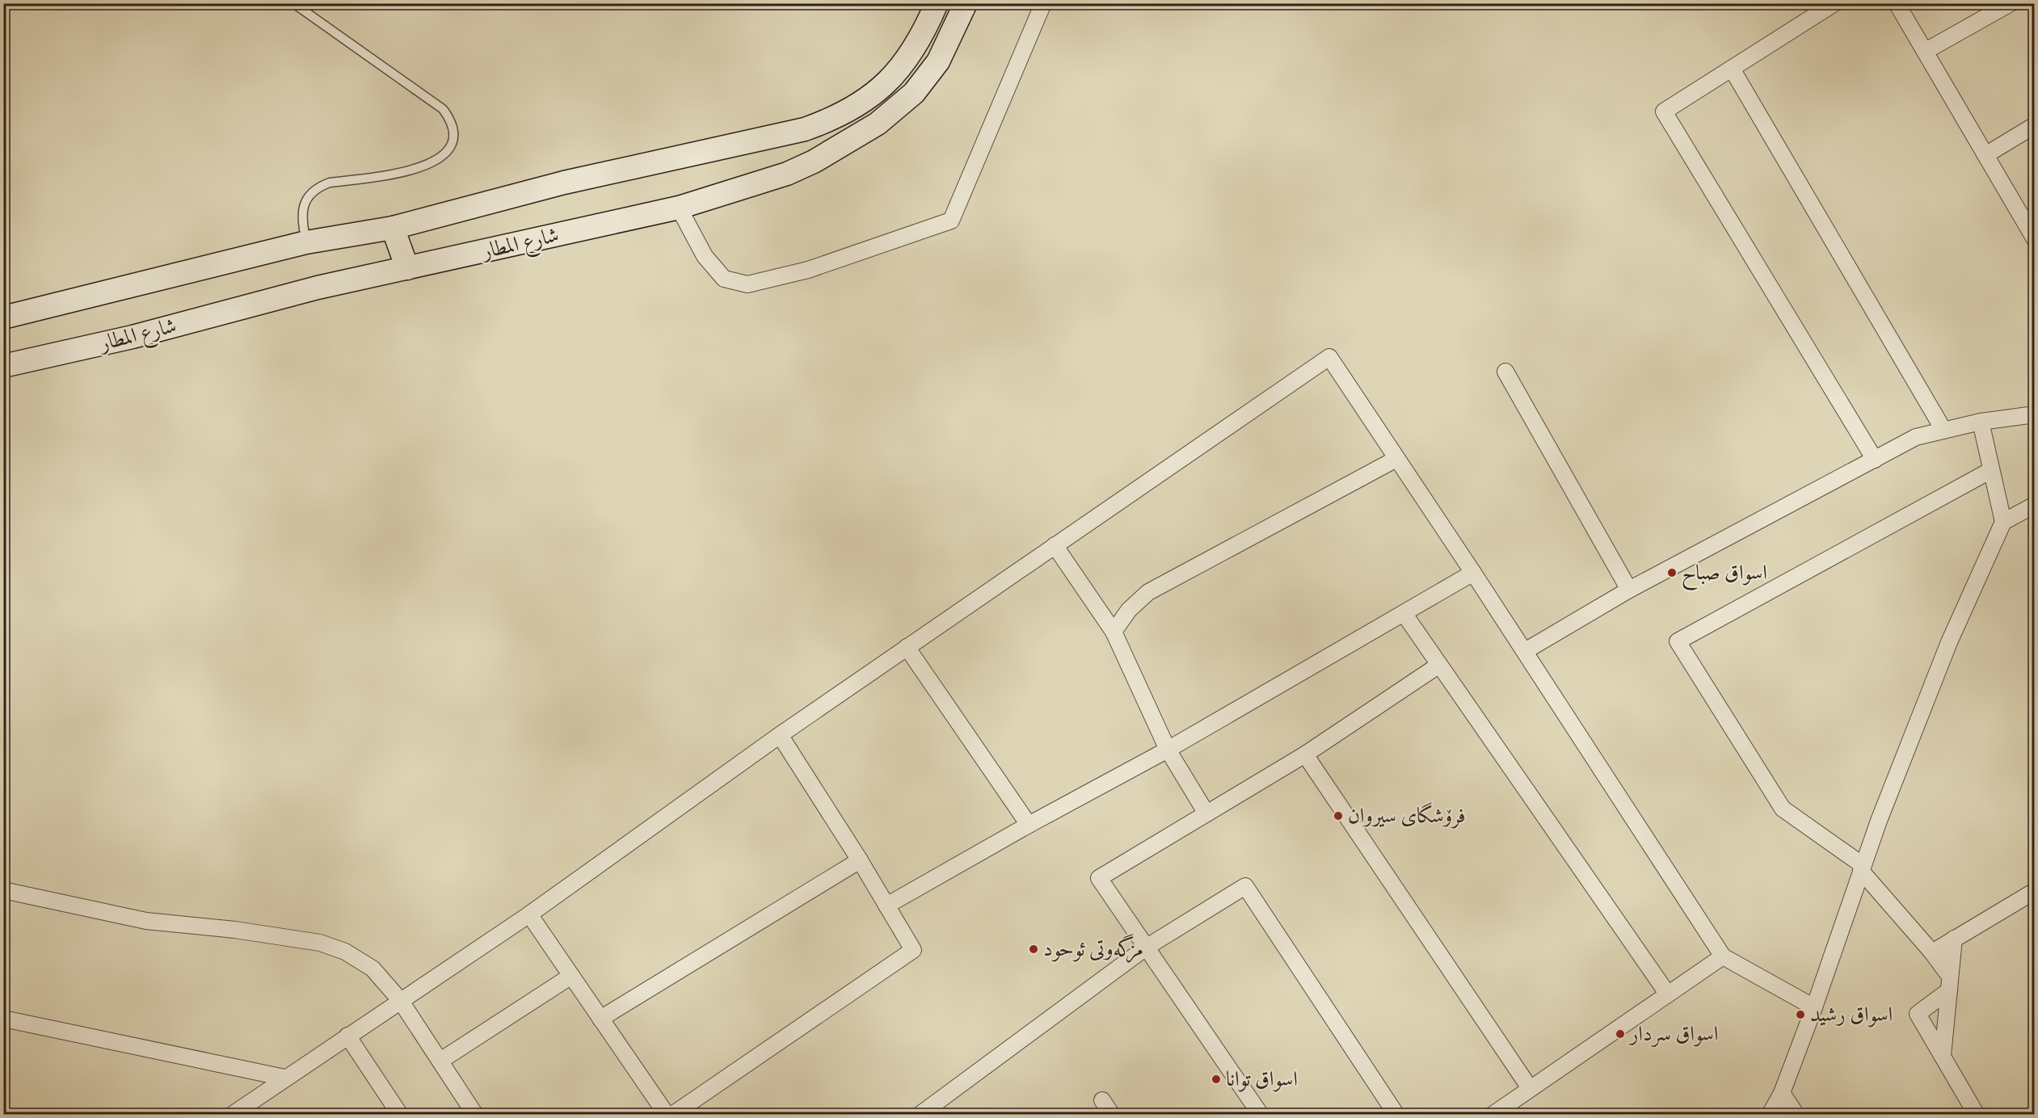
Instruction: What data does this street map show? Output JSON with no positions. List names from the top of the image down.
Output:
{
  "streets": {
    "main road": ["شارع المطار"]
  },
  "places": [
    "اسواق صباح",
    "فرۆشگای سیروان",
    "مزگەوتی ئوحود",
    "اسواق رشيد",
    "اسواق سردار",
    "اسواق توانا"
  ]
}
